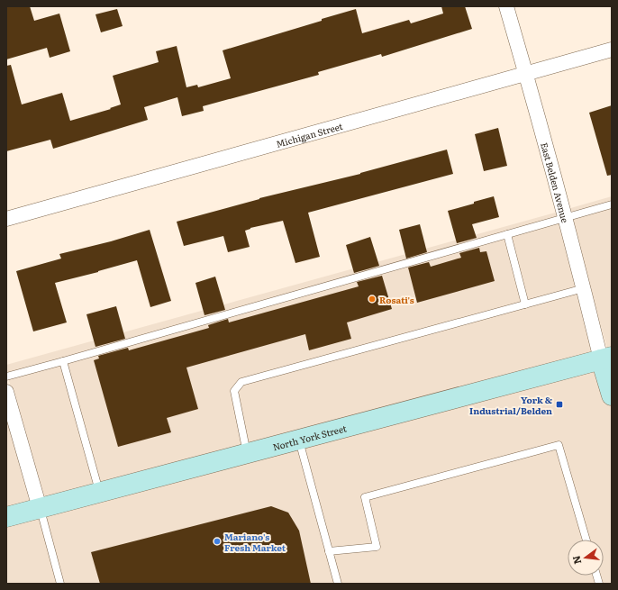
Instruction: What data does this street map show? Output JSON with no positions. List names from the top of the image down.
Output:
{
  "streets": {
    "main road": ["North York Street"],
    "street": ["Michigan Street", "East Belden Avenue"]
  },
  "crossings": [
    ["Michigan Street", "East Belden Avenue"],
    ["East Belden Avenue", "North York Street"]
  ],
  "places": {
    "other": ["Rosati's", "Mariano's Fresh Market"],
    "transit": ["York & Industrial/Belden"]
  },
  "north": "left"
}
